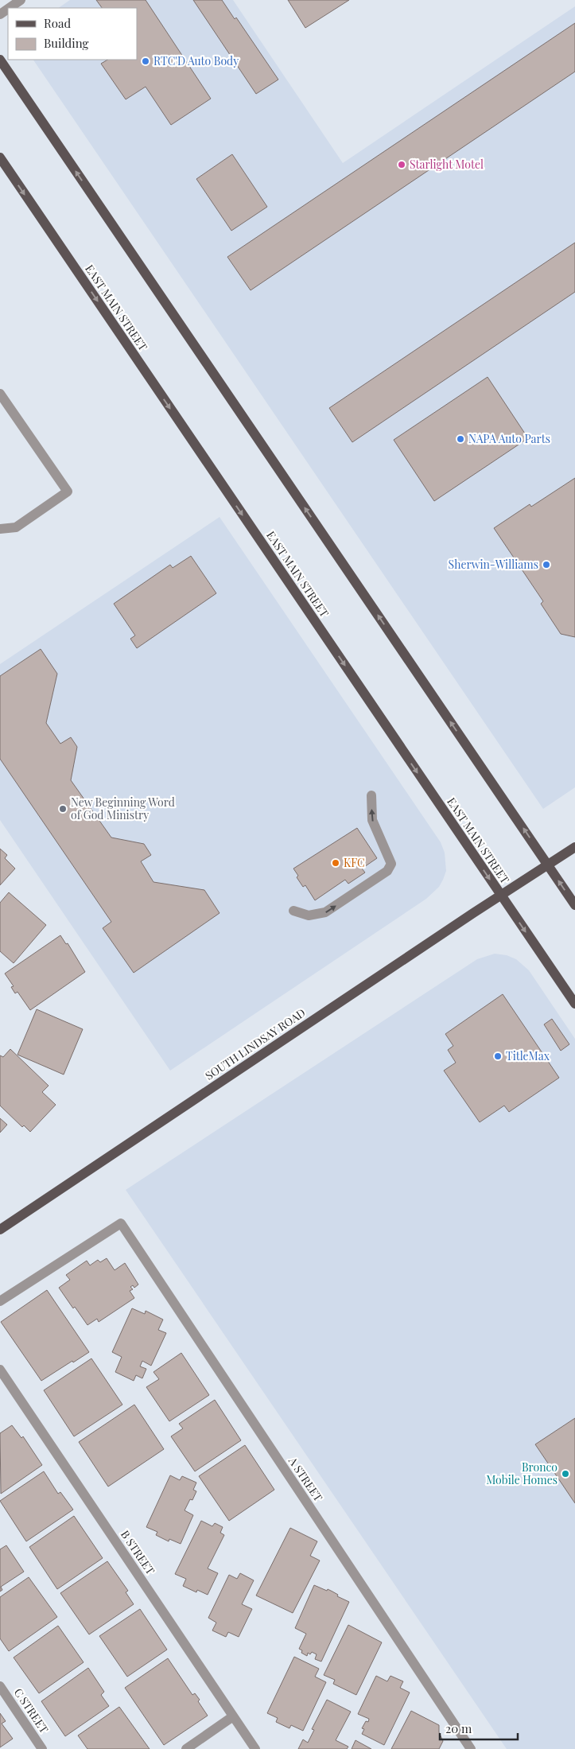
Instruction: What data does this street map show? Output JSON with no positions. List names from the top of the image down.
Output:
{
  "streets": {
    "main road": ["EAST MAIN STREET", "SOUTH LINDSAY ROAD"],
    "street": ["A STREET", "B STREET", "C STREET"]
  },
  "crossings": [
    ["EAST MAIN STREET", "SOUTH LINDSAY ROAD"]
  ],
  "places": [
    "RTC'D Auto Body",
    "Starlight Motel",
    "NAPA Auto Parts",
    "Sherwin-Williams",
    "New Beginning Word of God Ministry",
    "KFC",
    "TitleMax",
    "Bronco Mobile Homes"
  ],
  "legend": ["Road", "Building"],
  "scale_bar": "20 m"
}
